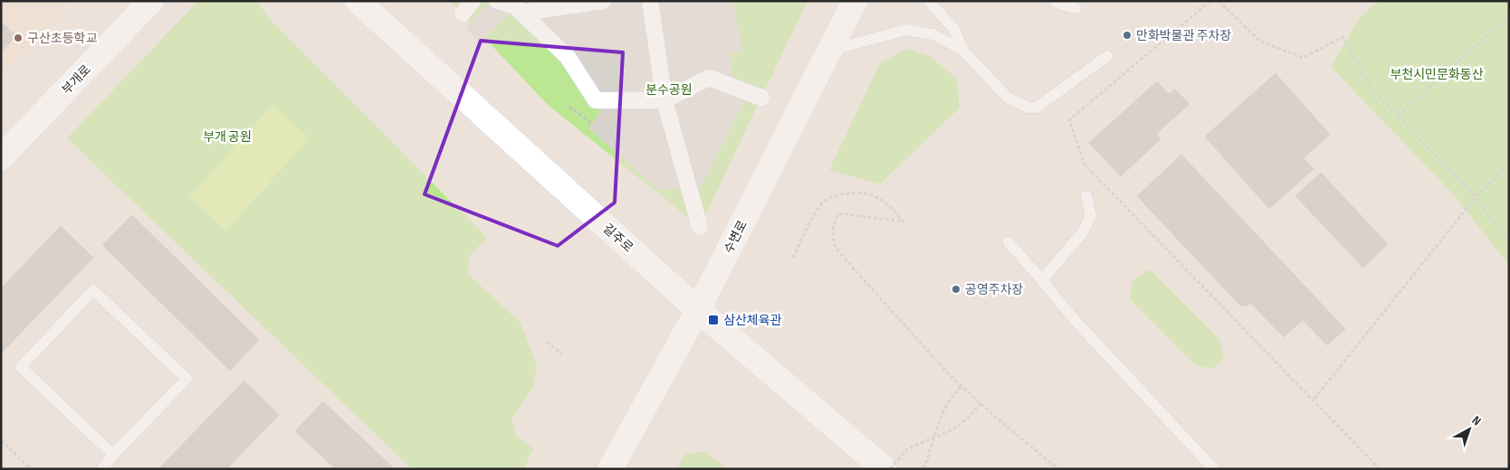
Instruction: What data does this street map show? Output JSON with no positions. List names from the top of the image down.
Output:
{
  "streets": {
    "main road": ["부개로", "수변로", "길주로"]
  },
  "crossings": [
    ["수변로", "길주로"]
  ],
  "parks": ["부천시민문화동산", "분수공원", "부개 공원"],
  "places": {
    "other": ["만화박물관 주차장", "구산초등학교", "공영주차장"],
    "transit": ["삼산체육관"]
  },
  "north": "top right"
}
